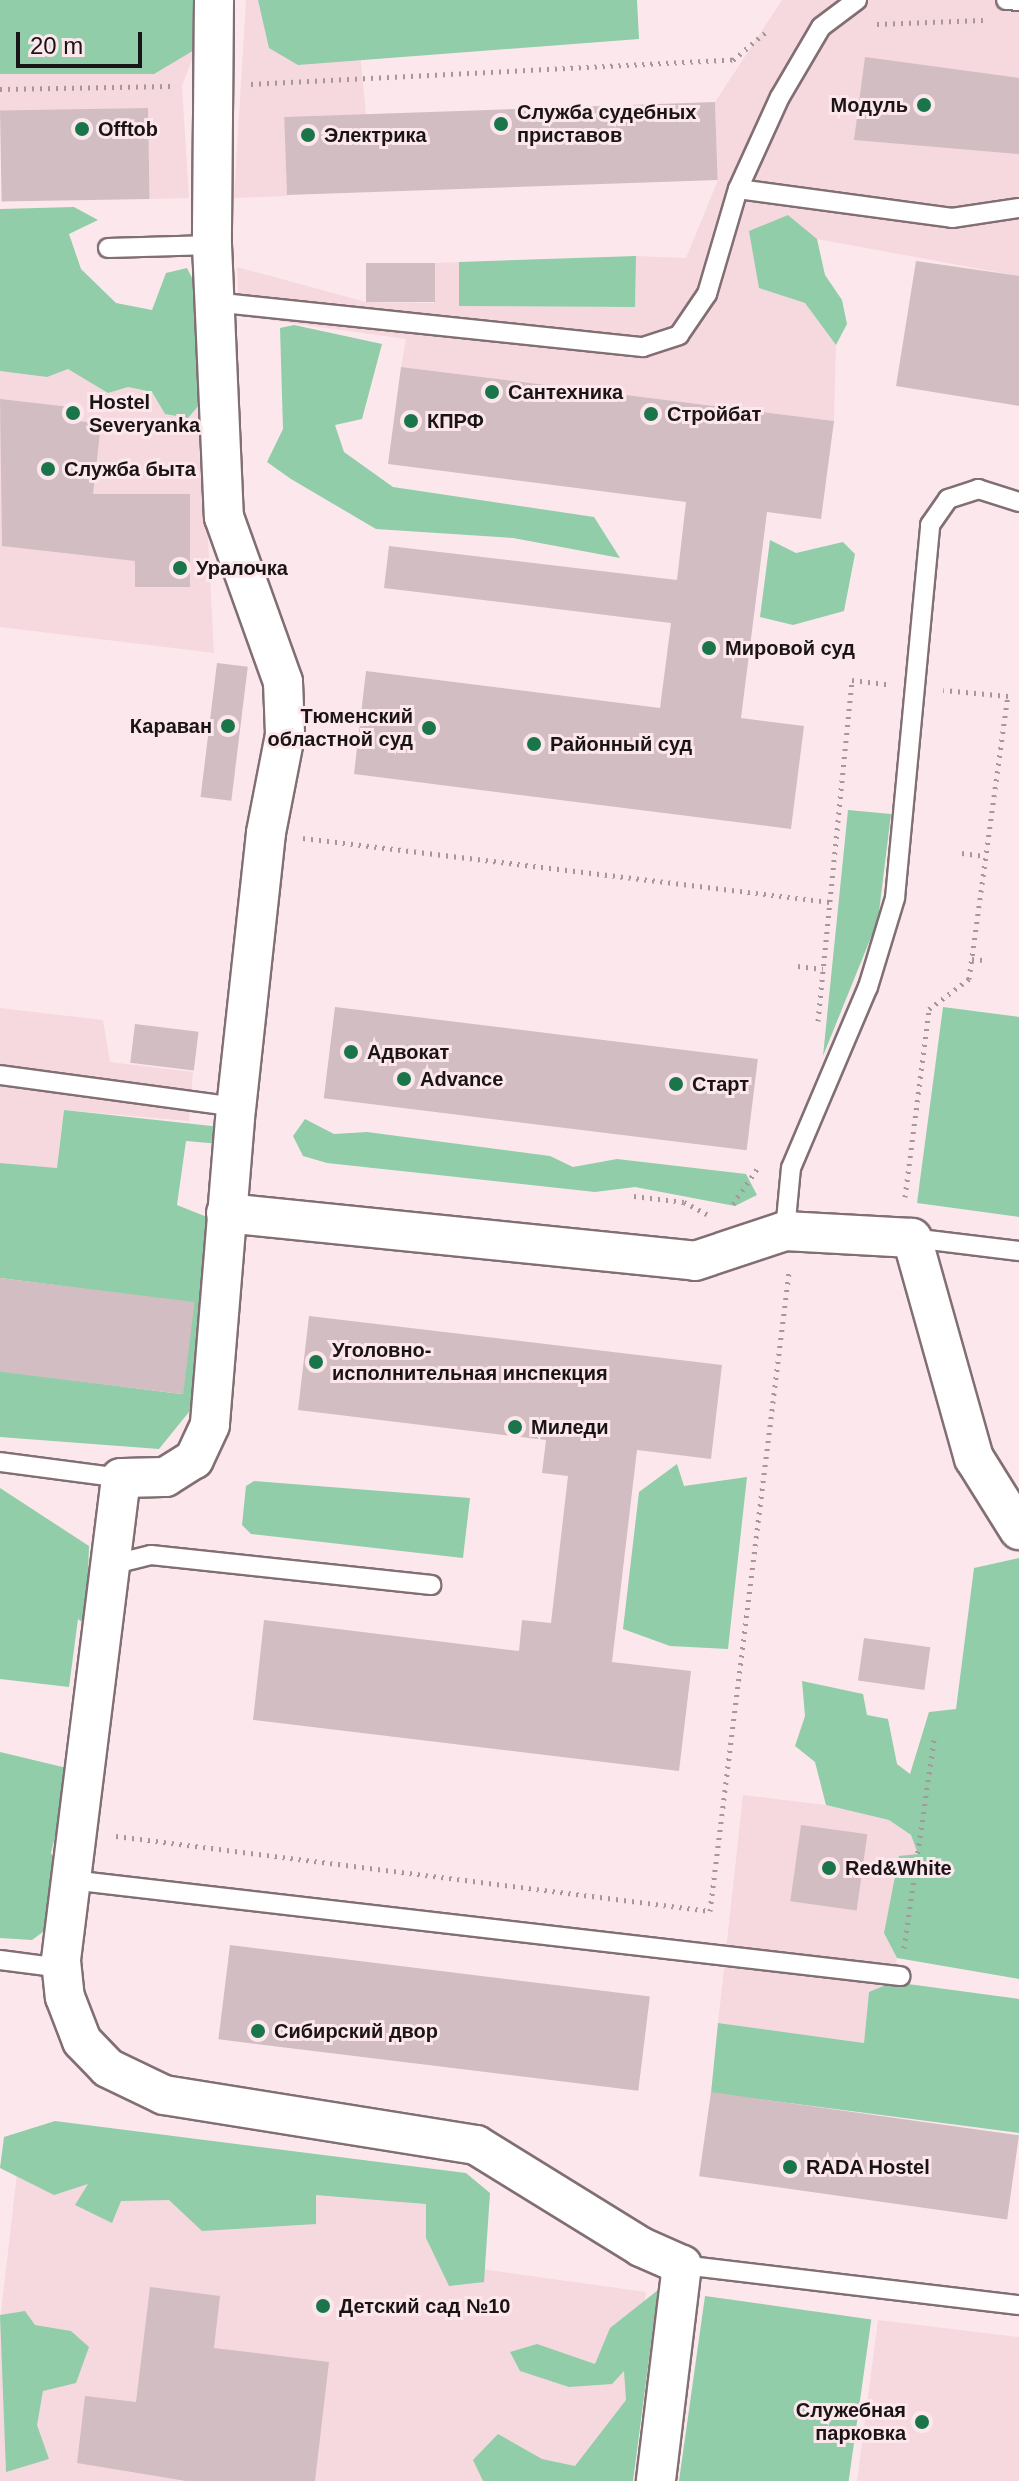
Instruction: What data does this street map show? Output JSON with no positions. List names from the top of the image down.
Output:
{
  "places": [
    "Модуль",
    "Служба судебных приставов",
    "Offtob",
    "Электрика",
    "Сантехника",
    "Hostel Severyanka",
    "Стройбат",
    "КПРФ",
    "Служба быта",
    "Уралочка",
    "Мировой суд",
    "Караван",
    "Тюменский областной суд",
    "Районный суд",
    "Адвокат",
    "Advance",
    "Старт",
    "Уголовно- исполнительная инспекция",
    "Миледи",
    "Red&White",
    "Сибирский двор",
    "RADA Hostel",
    "Детский сад №10",
    "Служебная парковка"
  ],
  "scale_bar": "20 m"
}
